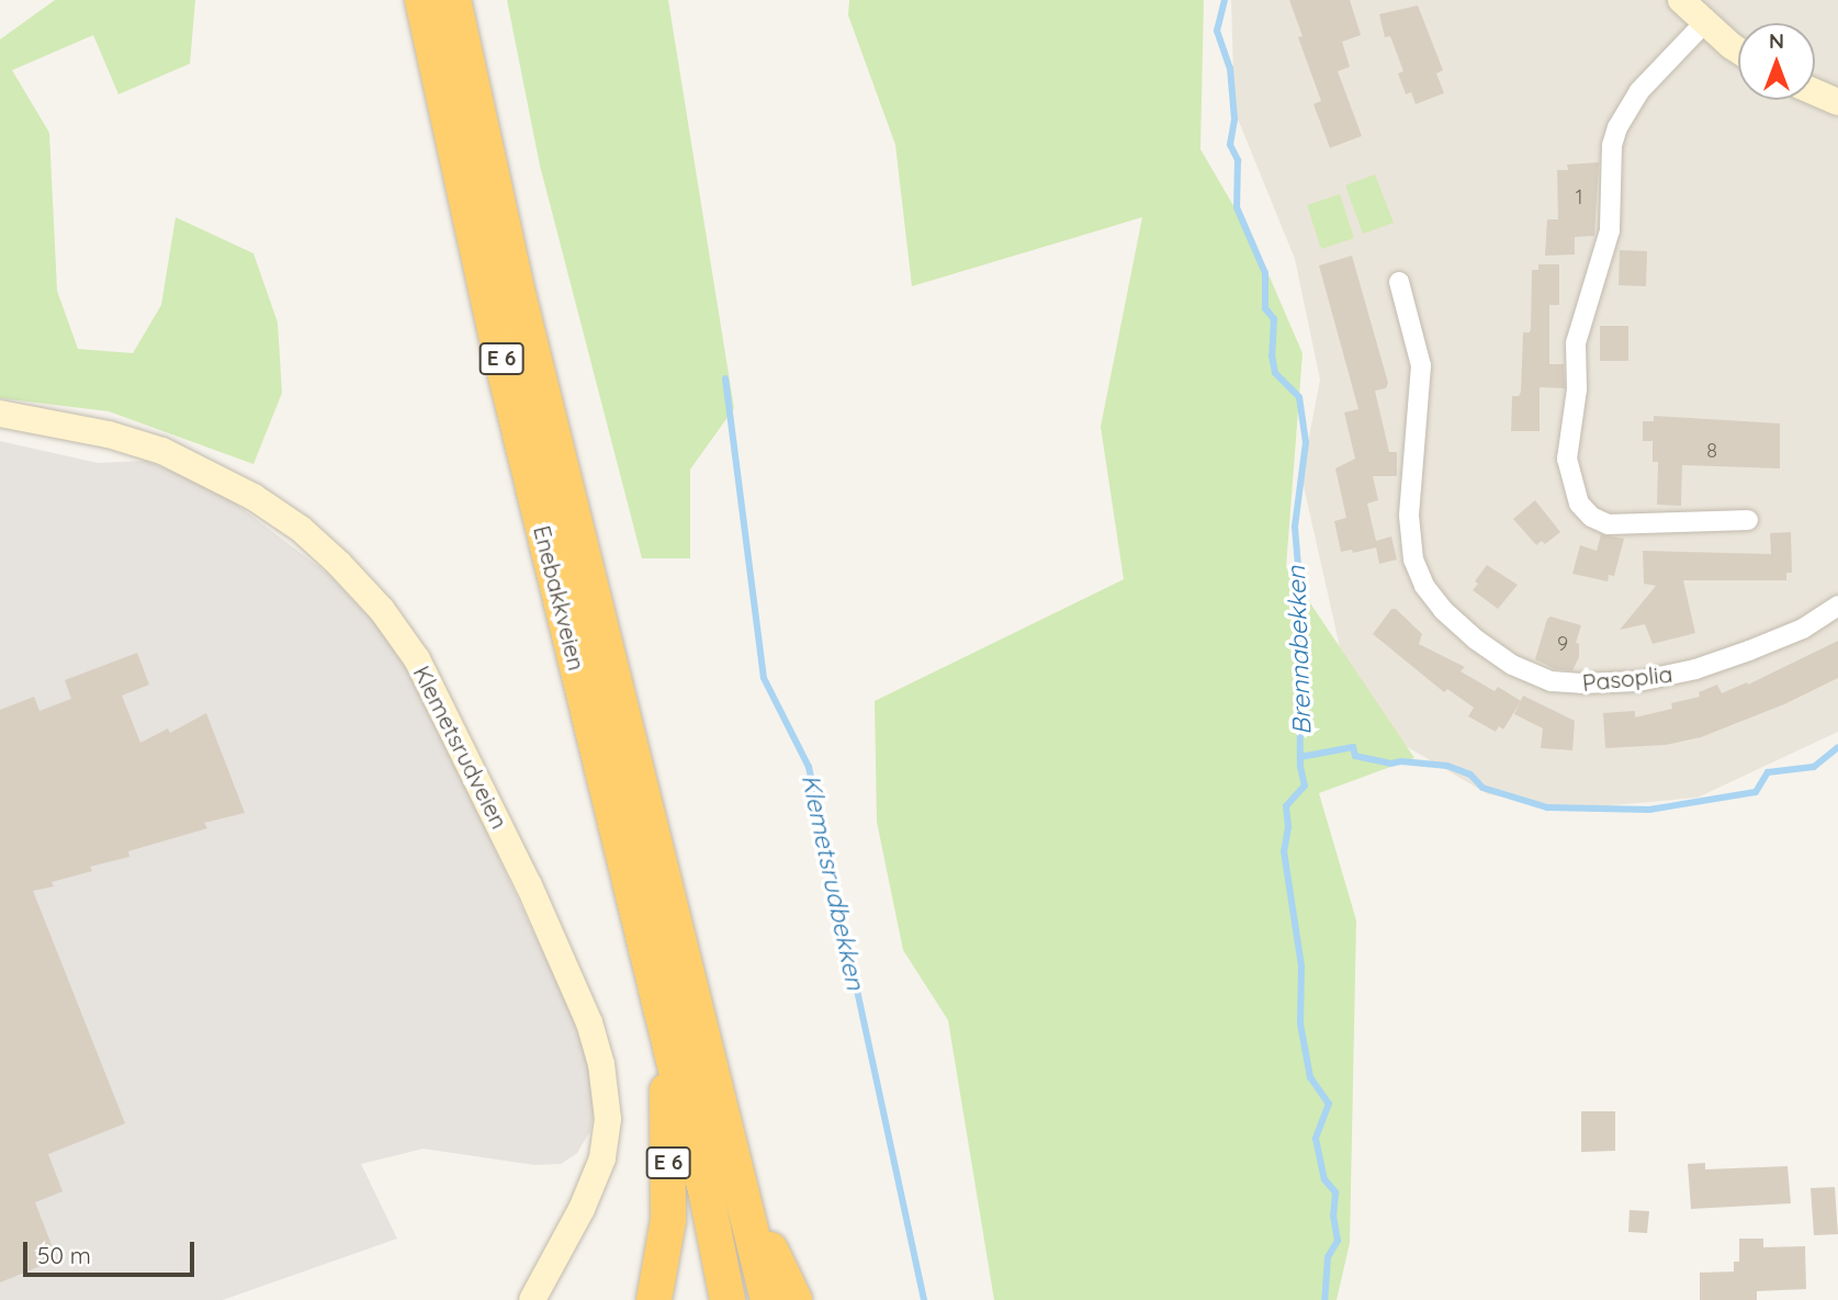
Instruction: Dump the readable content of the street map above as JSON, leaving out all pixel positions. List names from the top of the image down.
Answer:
{
  "streets": {
    "highway": ["E 6", "Enebakkveien"],
    "street": ["Pasoplia", "Klemetsrudveien"]
  },
  "crossings": [
    ["E 6", "Enebakkveien"]
  ],
  "water": ["Brennabekken", "Klemetsrudbekken"],
  "house_numbers": ["1", "8", "9"],
  "scale_bar": "50 m",
  "north": "top"
}
